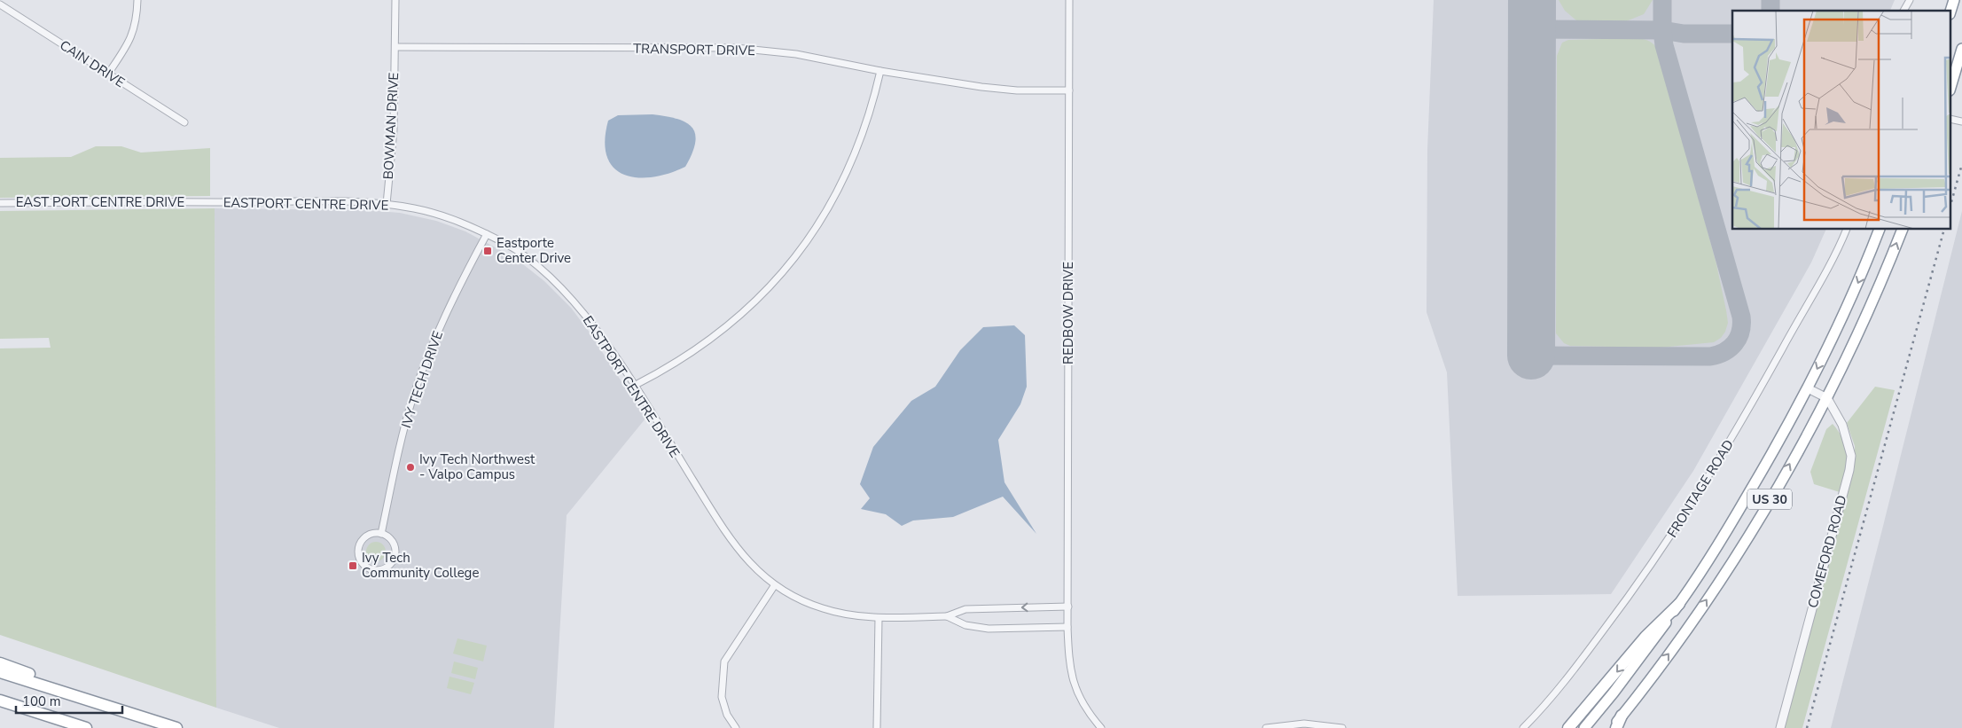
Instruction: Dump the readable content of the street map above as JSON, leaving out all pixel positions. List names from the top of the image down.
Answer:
{
  "streets": {
    "highway": ["US 30"],
    "street": [
      "TRANSPORT DRIVE",
      "CAIN DRIVE",
      "BOWMAN DRIVE",
      "EAST PORT CENTRE DRIVE",
      "EASTPORT CENTRE DRIVE",
      "REDBOW DRIVE",
      "IVY TECH DRIVE",
      "FRONTAGE ROAD",
      "COMEFORD ROAD"
    ]
  },
  "crossings": [
    ["TRANSPORT DRIVE", "BOWMAN DRIVE"],
    ["TRANSPORT DRIVE", "REDBOW DRIVE"],
    ["BOWMAN DRIVE", "EASTPORT CENTRE DRIVE"],
    ["EAST PORT CENTRE DRIVE", "EASTPORT CENTRE DRIVE"],
    ["EASTPORT CENTRE DRIVE", "REDBOW DRIVE"],
    ["EASTPORT CENTRE DRIVE", "IVY TECH DRIVE"],
    ["US 30", "COMEFORD ROAD"]
  ],
  "places": {
    "transit": ["Eastporte Center Drive", "Ivy Tech Community College"],
    "other": ["Ivy Tech Northwest - Valpo Campus"]
  },
  "scale_bar": "100 m"
}
